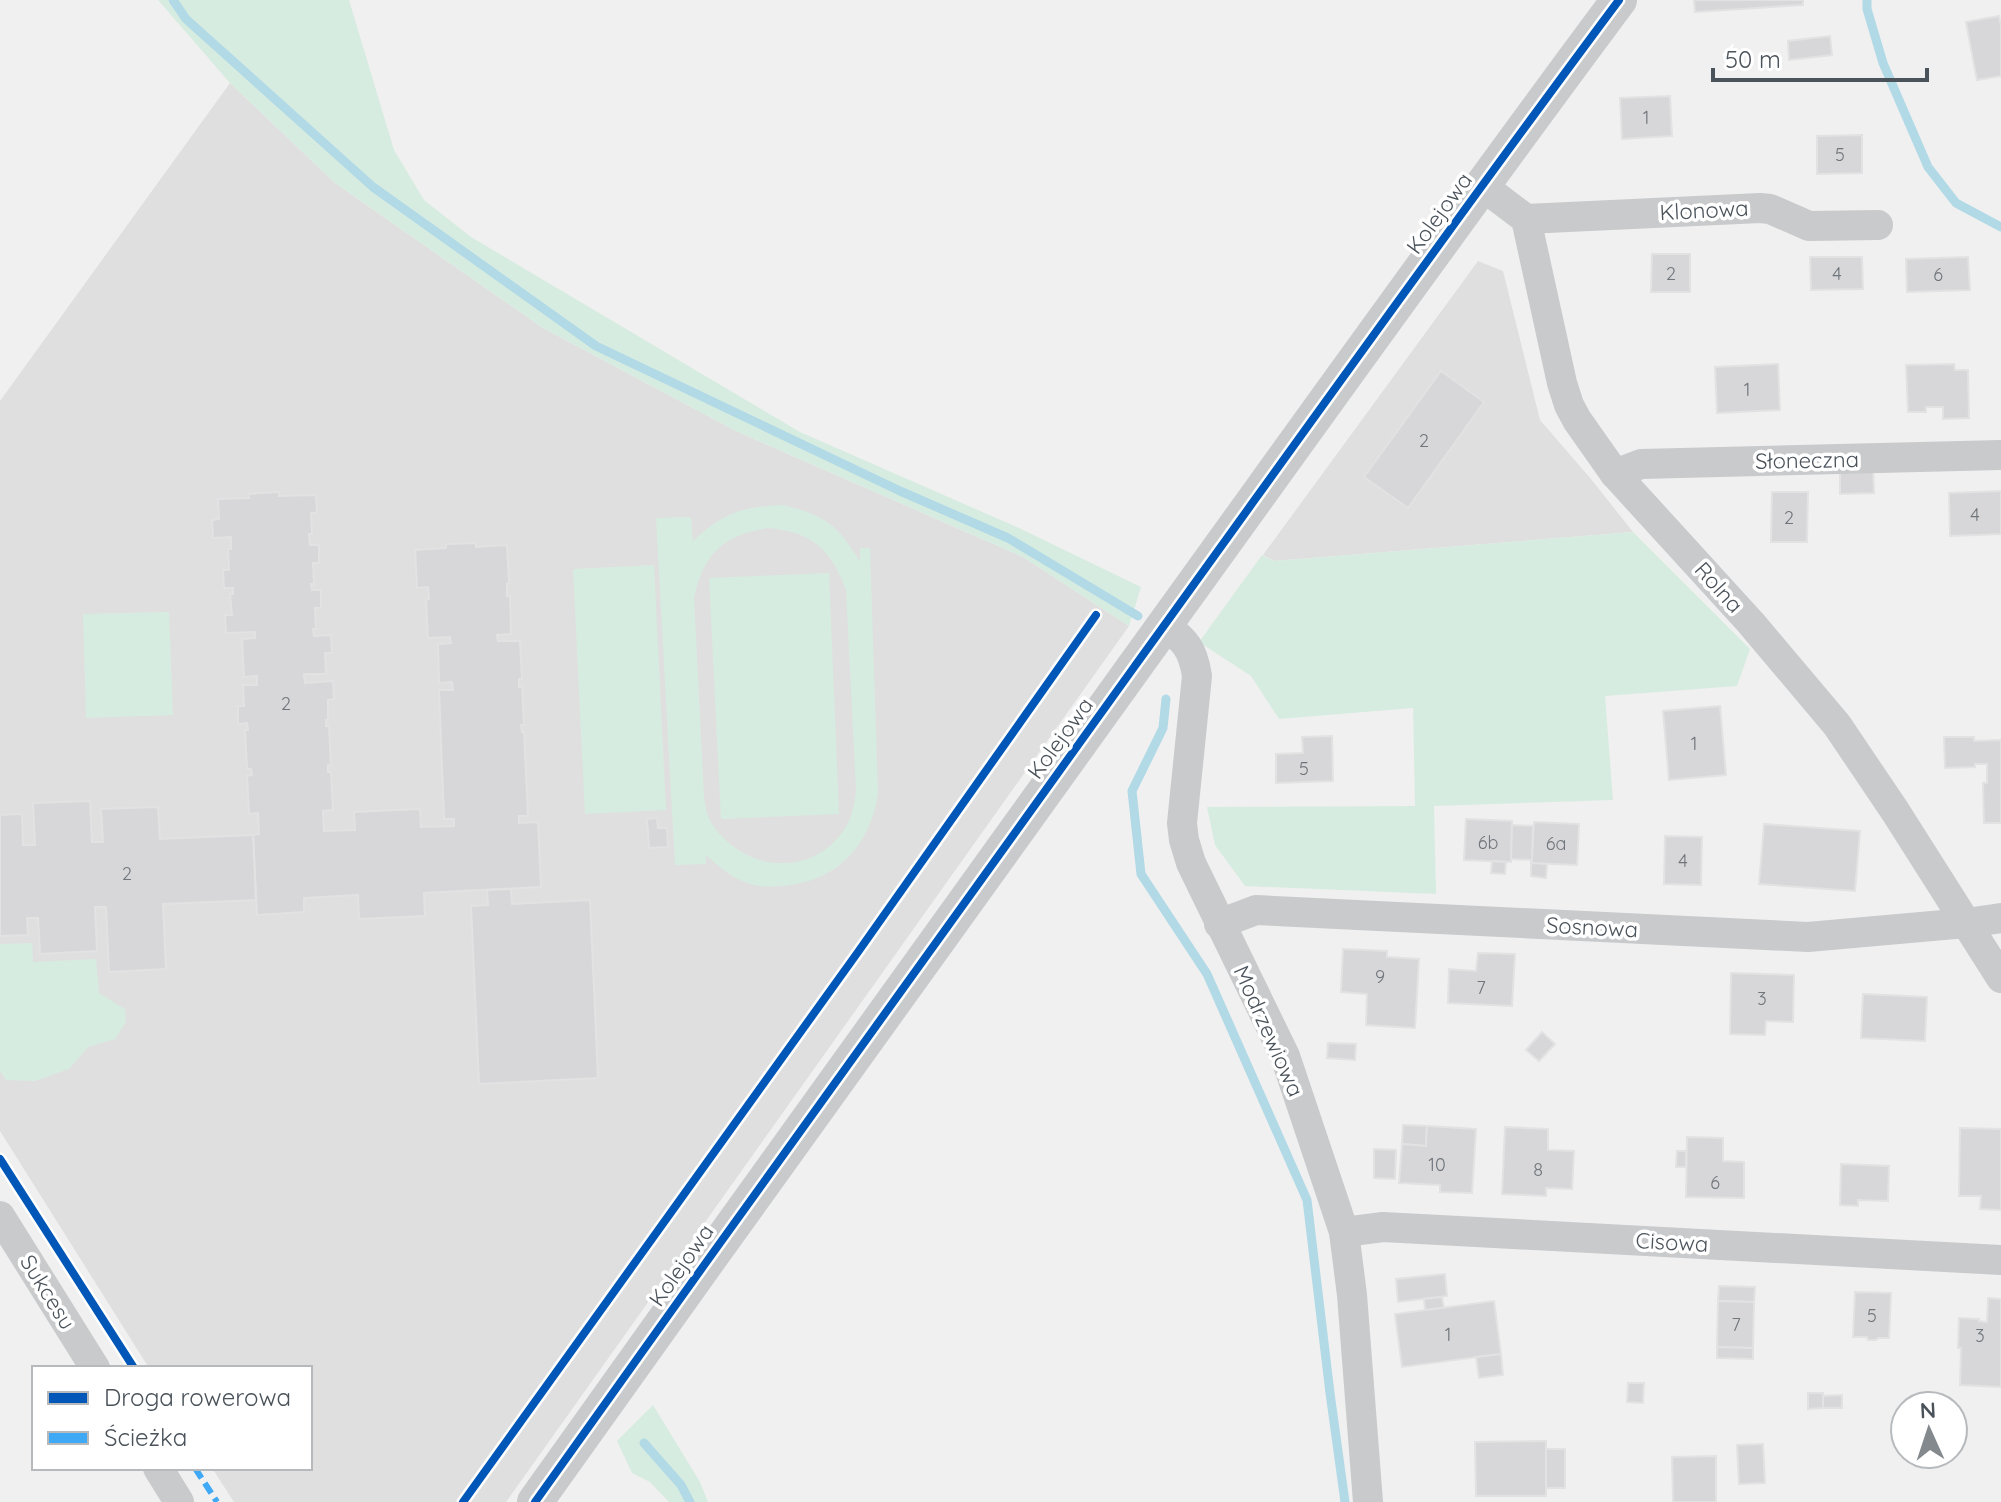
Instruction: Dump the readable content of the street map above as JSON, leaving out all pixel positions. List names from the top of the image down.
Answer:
{
  "streets": {
    "street": [
      "Klonowa",
      "Kolejowa",
      "Słoneczna",
      "Rolna",
      "Sosnowa",
      "Modrzewiowa",
      "Cisowa",
      "Sukcesu"
    ]
  },
  "crossings": [
    ["Klonowa", "Rolna"],
    ["Kolejowa", "Modrzewiowa"],
    ["Słoneczna", "Rolna"],
    ["Rolna", "Sosnowa"],
    ["Sosnowa", "Modrzewiowa"],
    ["Modrzewiowa", "Cisowa"]
  ],
  "house_numbers": [
    "1",
    "5",
    "2",
    "4",
    "6",
    "1",
    "2",
    "4",
    "2",
    "2",
    "1",
    "5",
    "6b",
    "6a",
    "4",
    "2",
    "9",
    "7",
    "3",
    "10",
    "8",
    "6",
    "5",
    "7",
    "1",
    "3"
  ],
  "legend": ["Droga rowerowa", "Ścieżka"],
  "scale_bar": "50 m",
  "north": "top"
}
